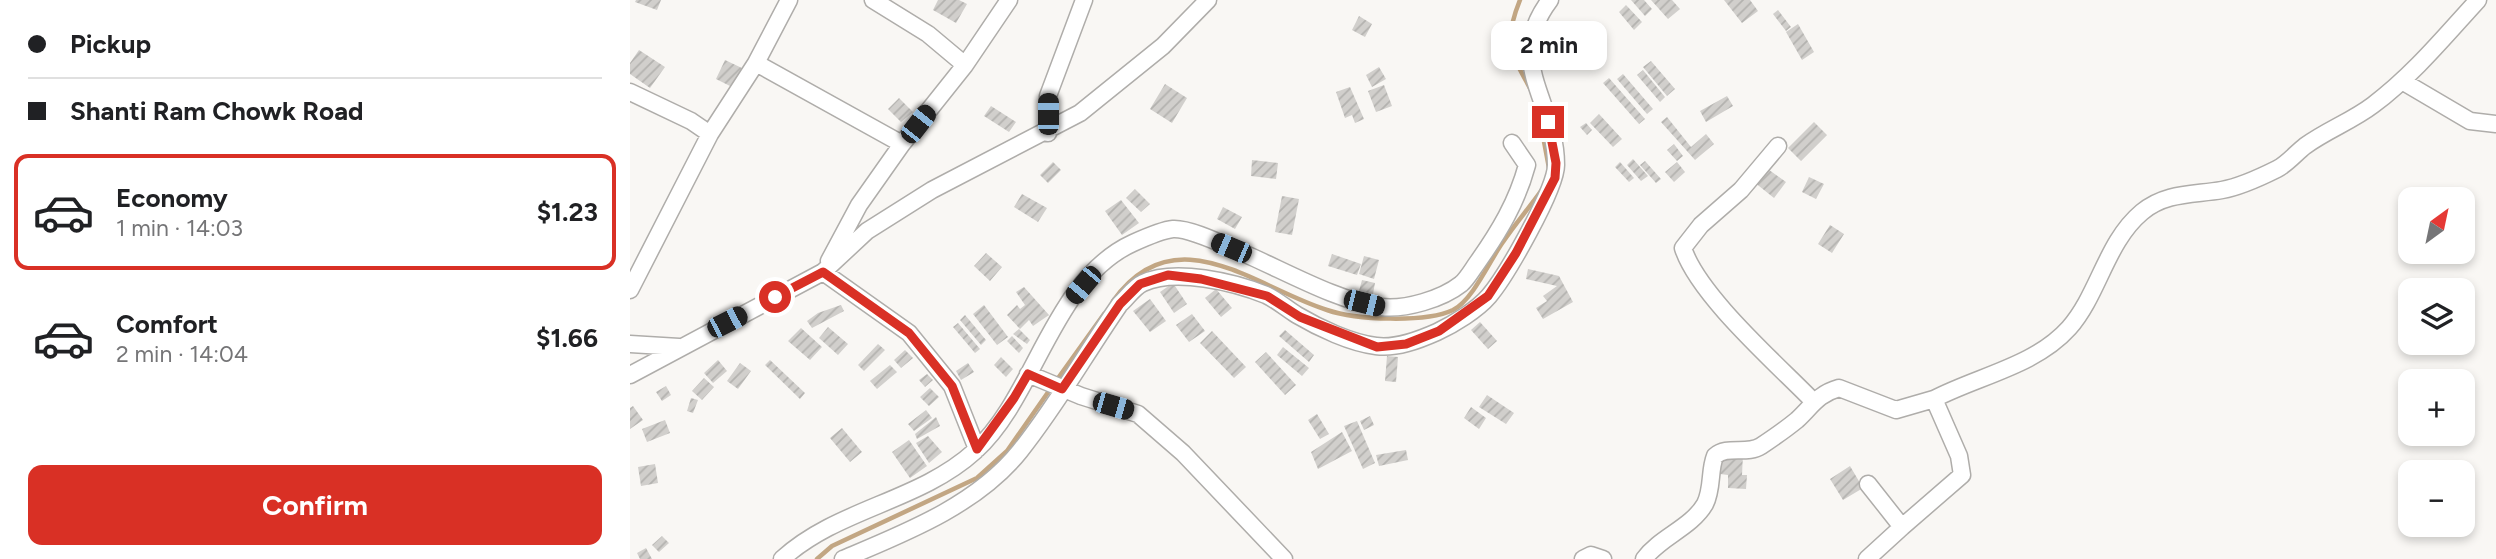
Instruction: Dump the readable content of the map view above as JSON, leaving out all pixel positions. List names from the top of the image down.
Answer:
{
  "north": "top right",
  "page": {
    "banner": ["Pickup", "Shanti Ram Chowk Road"],
    "bubble": "2 min",
    "list": [
      {
        "name": "Economy",
        "note": "1 min · 14:03",
        "value": "$1.23"
      },
      {
        "name": "Comfort",
        "note": "2 min · 14:04",
        "value": "$1.66"
      }
    ],
    "map_buttons": ["+", "−"],
    "buttons": "Confirm"
  }
}
